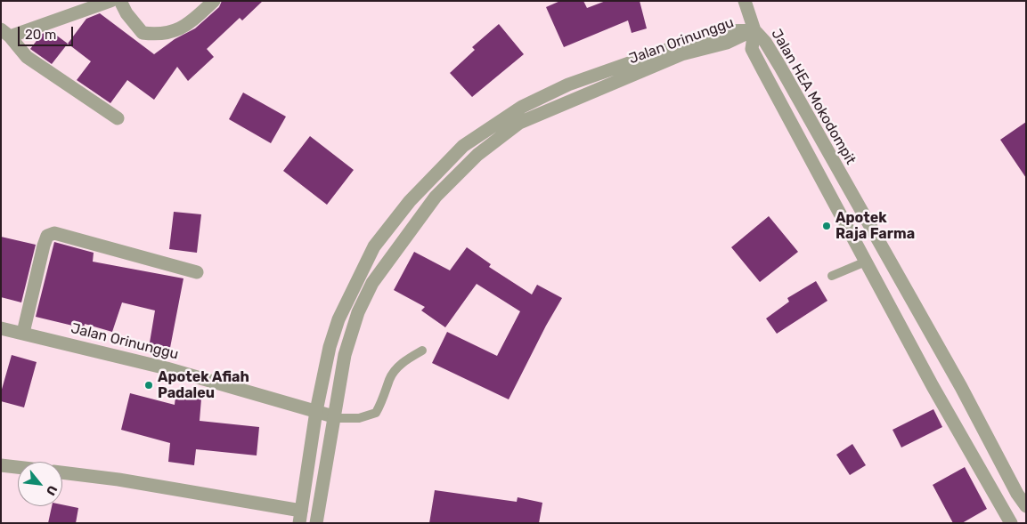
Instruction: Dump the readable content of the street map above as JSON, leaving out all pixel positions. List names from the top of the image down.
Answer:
{
  "streets": {
    "street": ["Jalan Orinunggu", "Jalan HEA Mokodompit"]
  },
  "crossings": [
    ["Jalan Orinunggu", "Jalan HEA Mokodompit"]
  ],
  "places": ["Apotek Raja Farma", "Apotek Afiah Padaleu"],
  "scale_bar": "20 m",
  "north": "bottom right"
}
